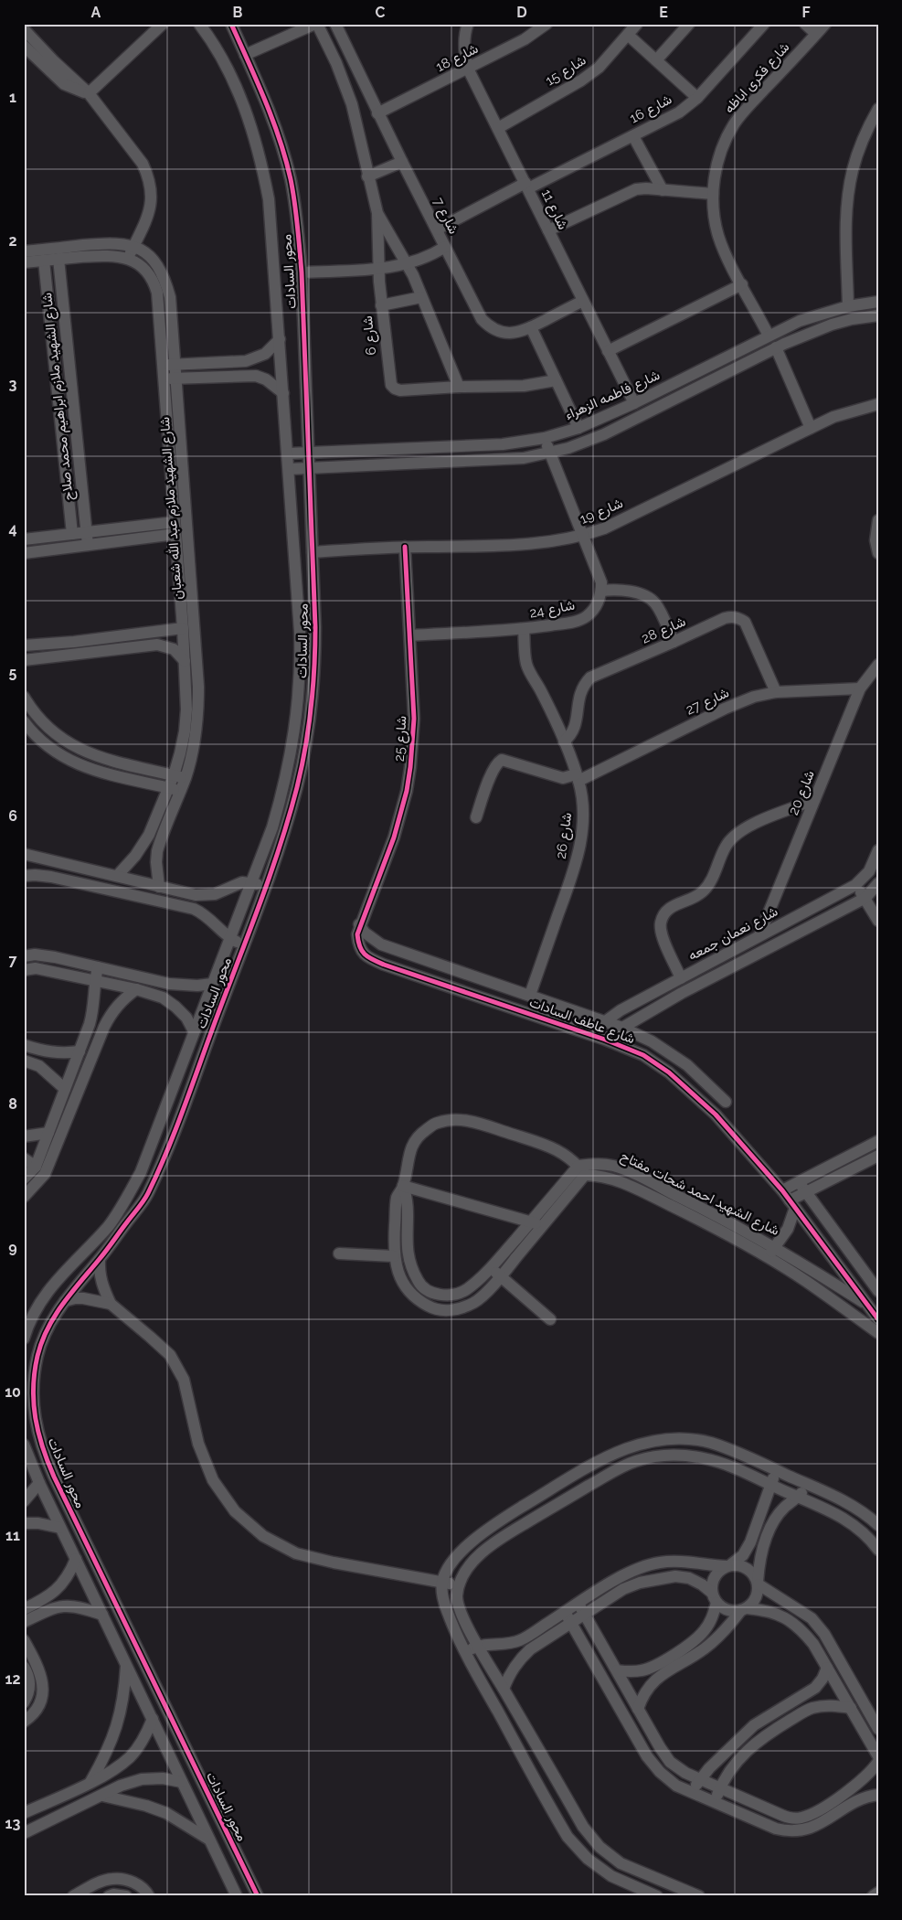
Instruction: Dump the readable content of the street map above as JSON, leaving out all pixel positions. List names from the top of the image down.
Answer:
{
  "streets": {
    "street": [
      "شارع 18",
      "شارع 15",
      "شارع فكرى اباظه",
      "شارع 16",
      "شارع 11",
      "شارع 7",
      "محور السادات",
      "شارع 6",
      "شارع فاطمه الزهراء",
      "شارع الشهيد ملازم ابراهيم محمد صلاح",
      "شارع الشهيد ملازم عبد الله شعبان",
      "شارع 19",
      "شارع 24",
      "شارع 28",
      "شارع 27",
      "شارع 25",
      "شارع 20",
      "شارع 26",
      "شارع نعمان جمعه",
      "شارع عاطف السادات",
      "شارع الشهيد احمد شحات مفتاح"
    ]
  },
  "crossings": [
    ["شارع 18", "شارع 11"],
    ["شارع 18", "شارع 7"],
    ["شارع 15", "شارع 11"],
    ["شارع فكرى اباظه", "شارع فاطمه الزهراء"],
    ["شارع 16", "شارع 11"],
    ["شارع 16", "شارع 7"],
    ["شارع 11", "شارع 7"],
    ["شارع 11", "شارع فاطمه الزهراء"],
    ["محور السادات", "شارع فاطمه الزهراء"],
    ["محور السادات", "شارع 19"],
    ["شارع الشهيد ملازم ابراهيم محمد صلاح", "شارع الشهيد ملازم عبد الله شعبان"],
    ["شارع 19", "شارع 25"],
    ["شارع 24", "شارع 25"],
    ["شارع 24", "شارع 26"],
    ["شارع 28", "شارع 27"],
    ["شارع 28", "شارع 26"],
    ["شارع 27", "شارع 20"],
    ["شارع 27", "شارع 26"],
    ["شارع 25", "شارع عاطف السادات"],
    ["شارع 20", "شارع نعمان جمعه"],
    ["شارع 26", "شارع عاطف السادات"],
    ["شارع نعمان جمعه", "شارع عاطف السادات"],
    ["شارع عاطف السادات", "شارع الشهيد احمد شحات مفتاح"]
  ],
  "grid": {
    "columns": [
      "A",
      "B",
      "C",
      "D",
      "E",
      "F"
    ],
    "rows": [
      "1",
      "2",
      "3",
      "4",
      "5",
      "6",
      "7",
      "8",
      "9",
      "10",
      "11",
      "12",
      "13"
    ]
  }
}
